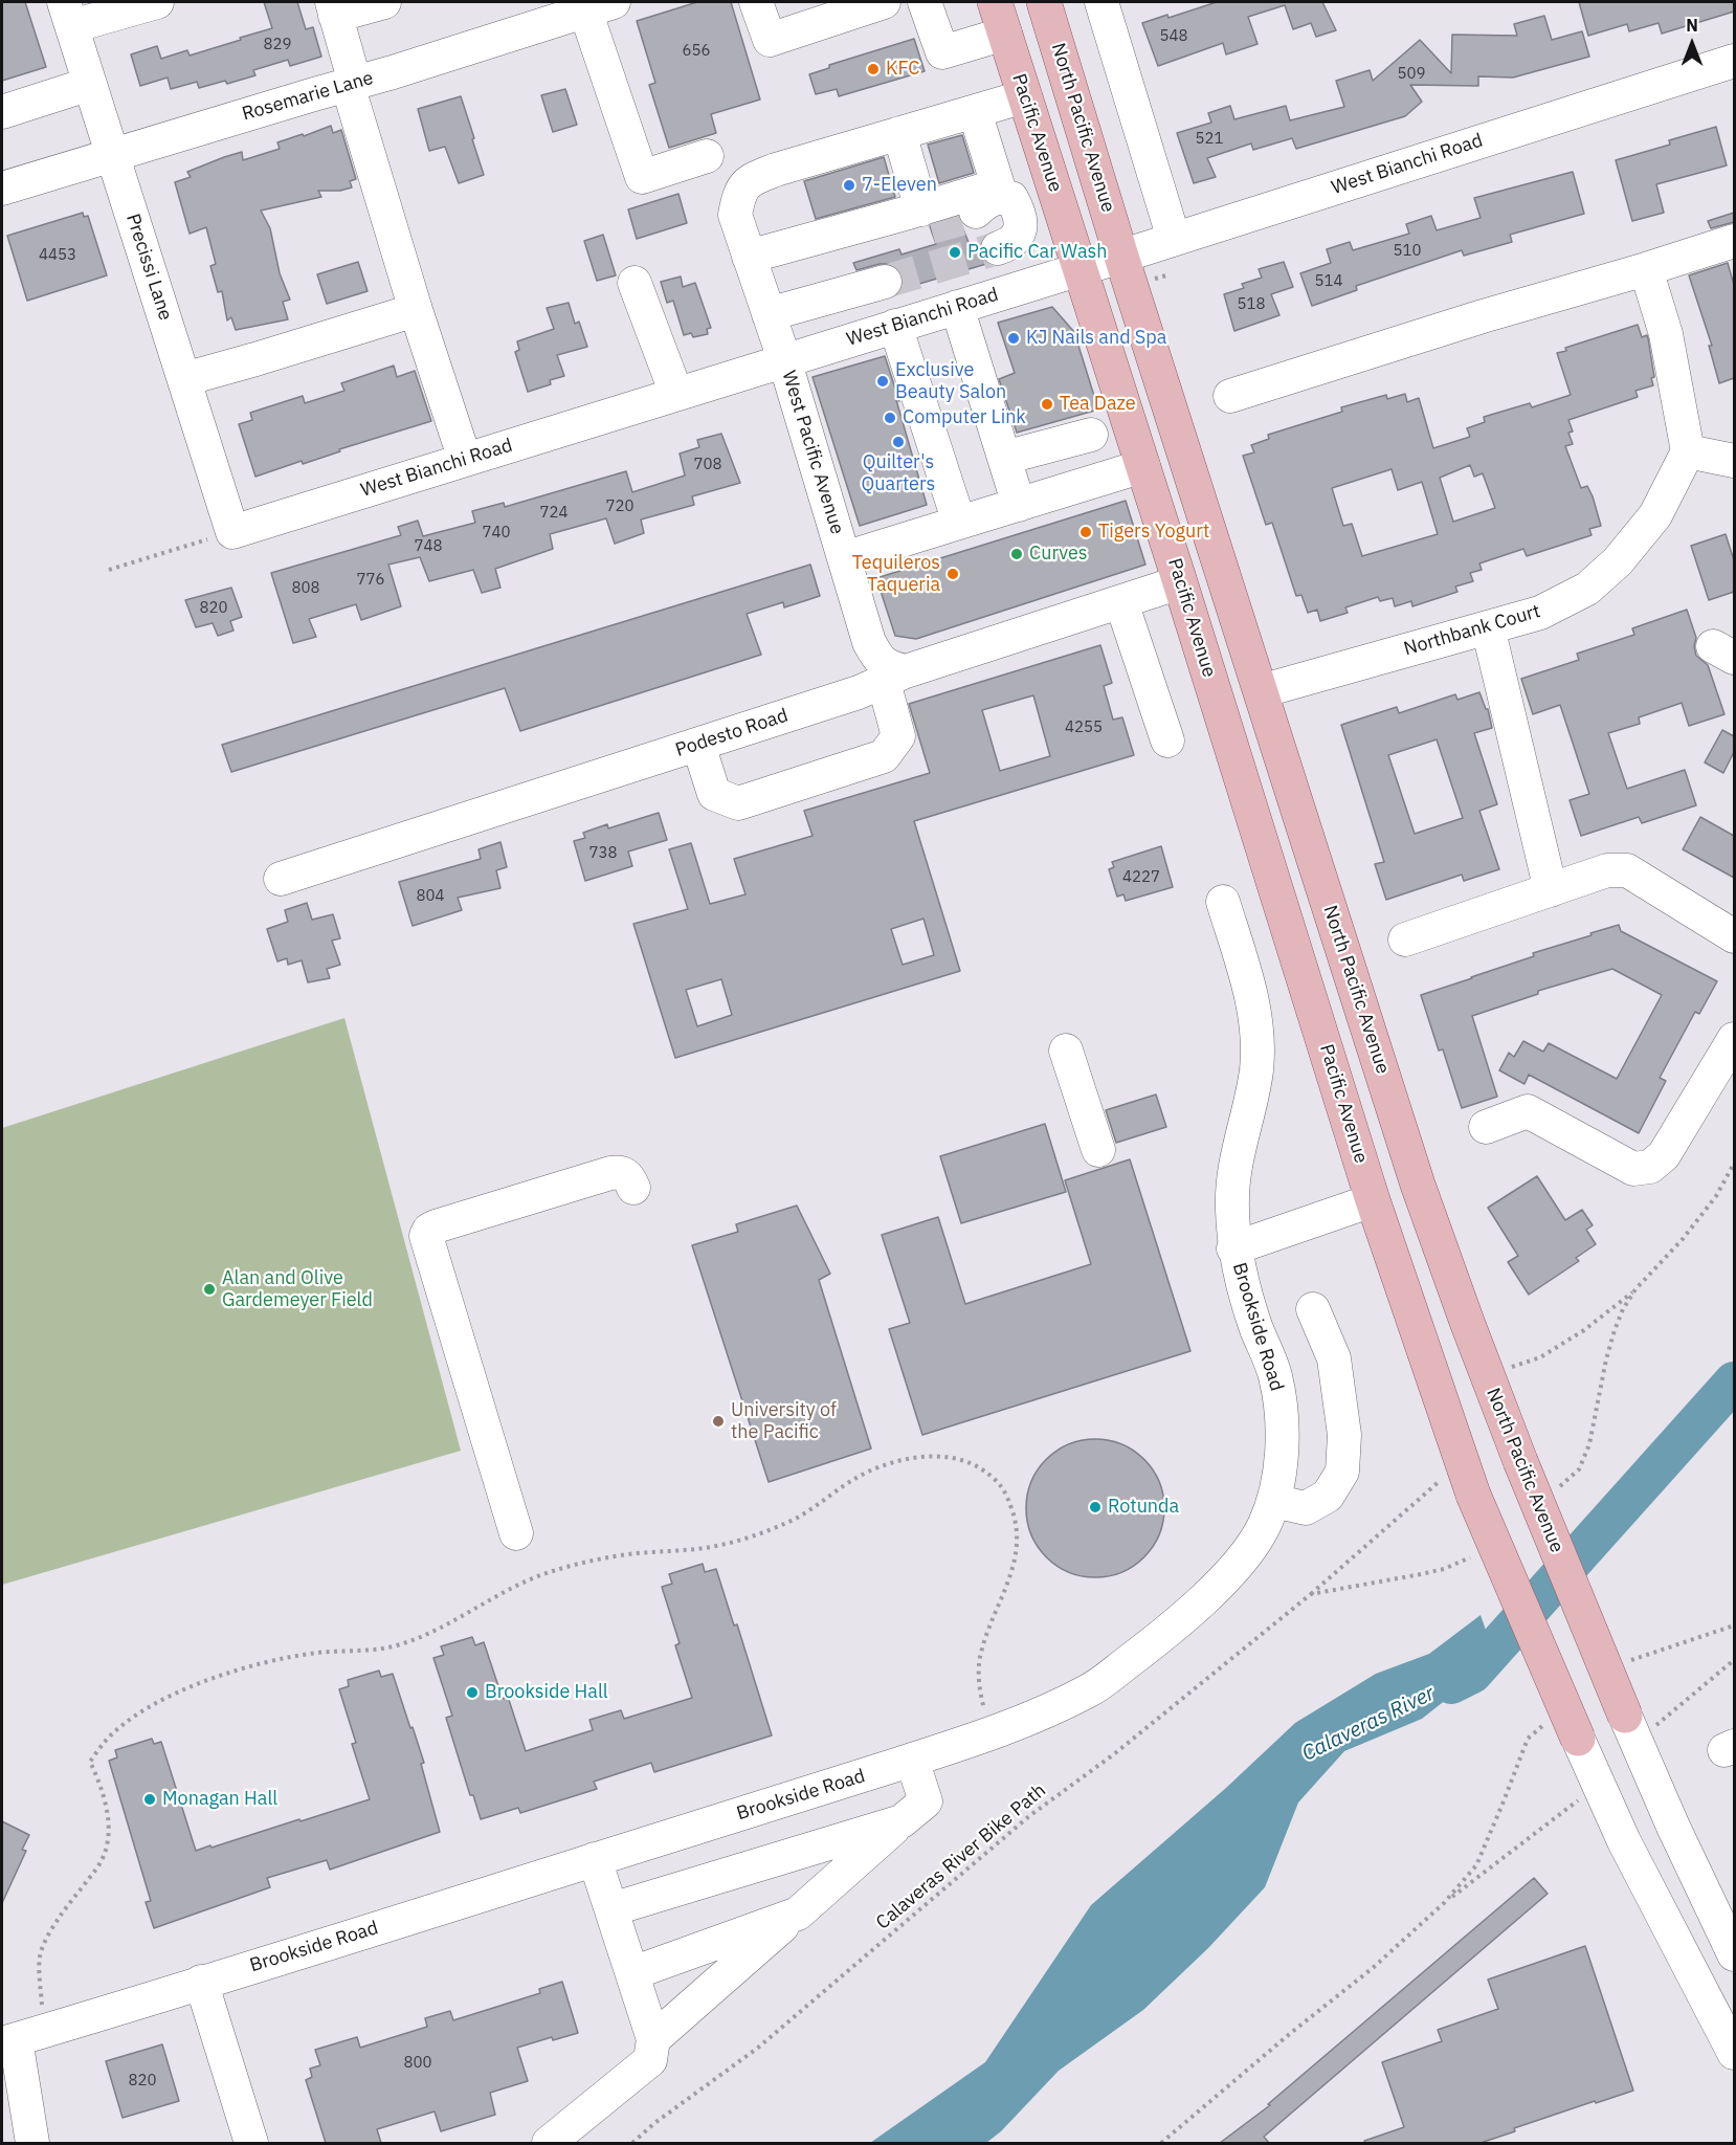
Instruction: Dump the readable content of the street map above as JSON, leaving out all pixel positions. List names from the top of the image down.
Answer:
{
  "streets": {
    "main road": ["North Pacific Avenue", "Pacific Avenue"],
    "street": [
      "Rosemarie Lane",
      "West Bianchi Road",
      "Precissi Lane",
      "West Pacific Avenue",
      "Northbank Court",
      "Podesto Road",
      "Brookside Road"
    ],
    "path": ["Calaveras River Bike Path"]
  },
  "crossings": [
    ["Rosemarie Lane", "Precissi Lane"],
    ["North Pacific Avenue", "West Bianchi Road"],
    ["North Pacific Avenue", "Northbank Court"],
    ["Pacific Avenue", "West Bianchi Road"],
    ["Pacific Avenue", "Podesto Road"],
    ["Pacific Avenue", "Brookside Road"],
    ["West Bianchi Road", "Precissi Lane"],
    ["West Bianchi Road", "West Pacific Avenue"],
    ["West Pacific Avenue", "Podesto Road"]
  ],
  "water": ["Calaveras River"],
  "places": [
    "KFC",
    "7-Eleven",
    "Pacific Car Wash",
    "KJ Nails and Spa",
    "Exclusive Beauty Salon",
    "Tea Daze",
    "Computer Link",
    "Quilter's Quarters",
    "Tigers Yogurt",
    "Curves",
    "Tequileros Taqueria",
    "Alan and Olive Gardemeyer Field",
    "University of the Pacific",
    "Rotunda",
    "Brookside Hall",
    "Monagan Hall"
  ],
  "house_numbers": [
    "548",
    "829",
    "656",
    "509",
    "521",
    "510",
    "4453",
    "514",
    "518",
    "708",
    "720",
    "724",
    "740",
    "748",
    "776",
    "808",
    "820",
    "4255",
    "738",
    "4227",
    "804",
    "800",
    "820"
  ],
  "north": "top"
}
